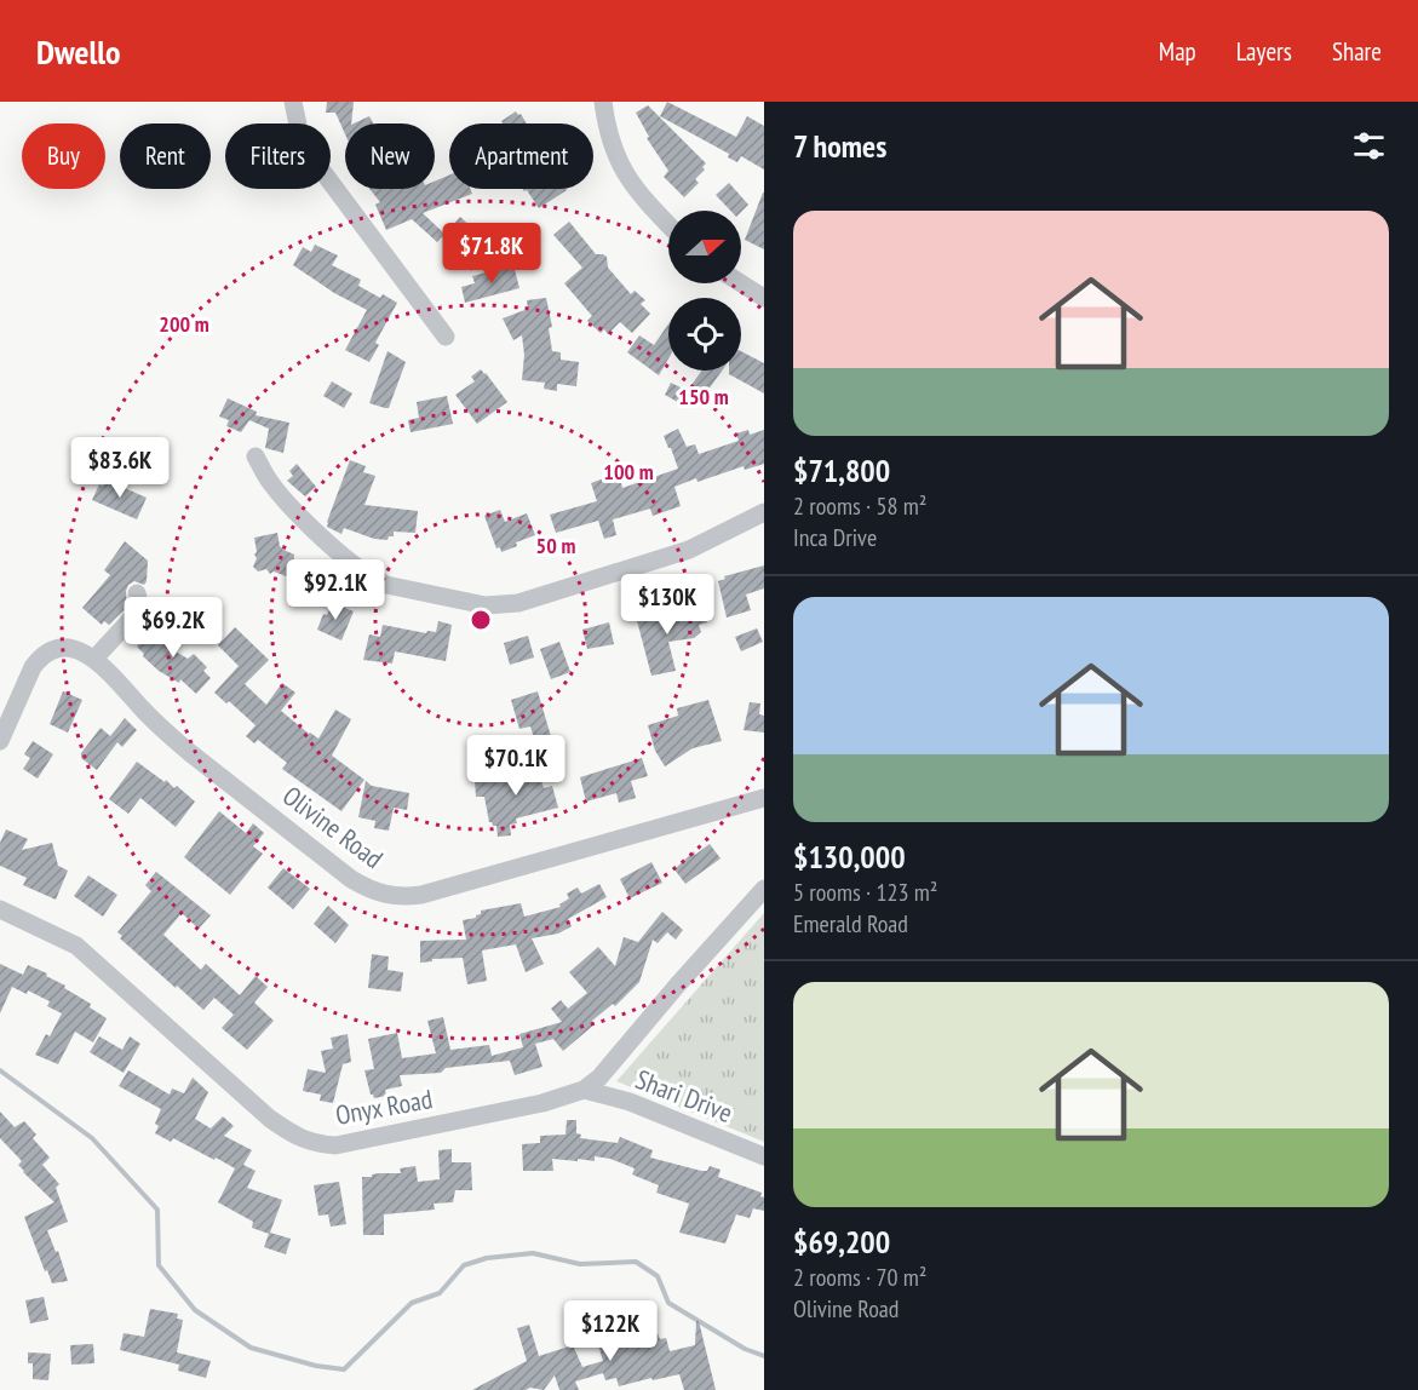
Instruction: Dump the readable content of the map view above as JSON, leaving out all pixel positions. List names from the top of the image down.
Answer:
{
  "streets": {
    "street": ["Olivine Road", "Shari Drive", "Onyx Road"]
  },
  "crossings": [
    ["Shari Drive", "Onyx Road"]
  ],
  "north": "right",
  "page": {
    "header": "Dwello",
    "nav": ["Map", "Layers", "Share"],
    "heading": "7 homes",
    "chip": [
      "Buy",
      "Rent",
      "Filters",
      "New",
      "Apartment"
    ],
    "list": [
      {
        "name": "$71,800",
        "note": "2 rooms · 58 m² · Inca Drive"
      },
      {
        "name": "$130,000",
        "note": "5 rooms · 123 m² · Emerald Road"
      },
      {
        "name": "$69,200",
        "note": "2 rooms · 70 m² · Olivine Road"
      }
    ],
    "price": [
      "$71.8K",
      "$83.6K",
      "$92.1K",
      "$130K",
      "$69.2K",
      "$70.1K",
      "$122K"
    ]
  },
  "rings": [
    "200 m",
    "150 m",
    "100 m",
    "50 m"
  ]
}
